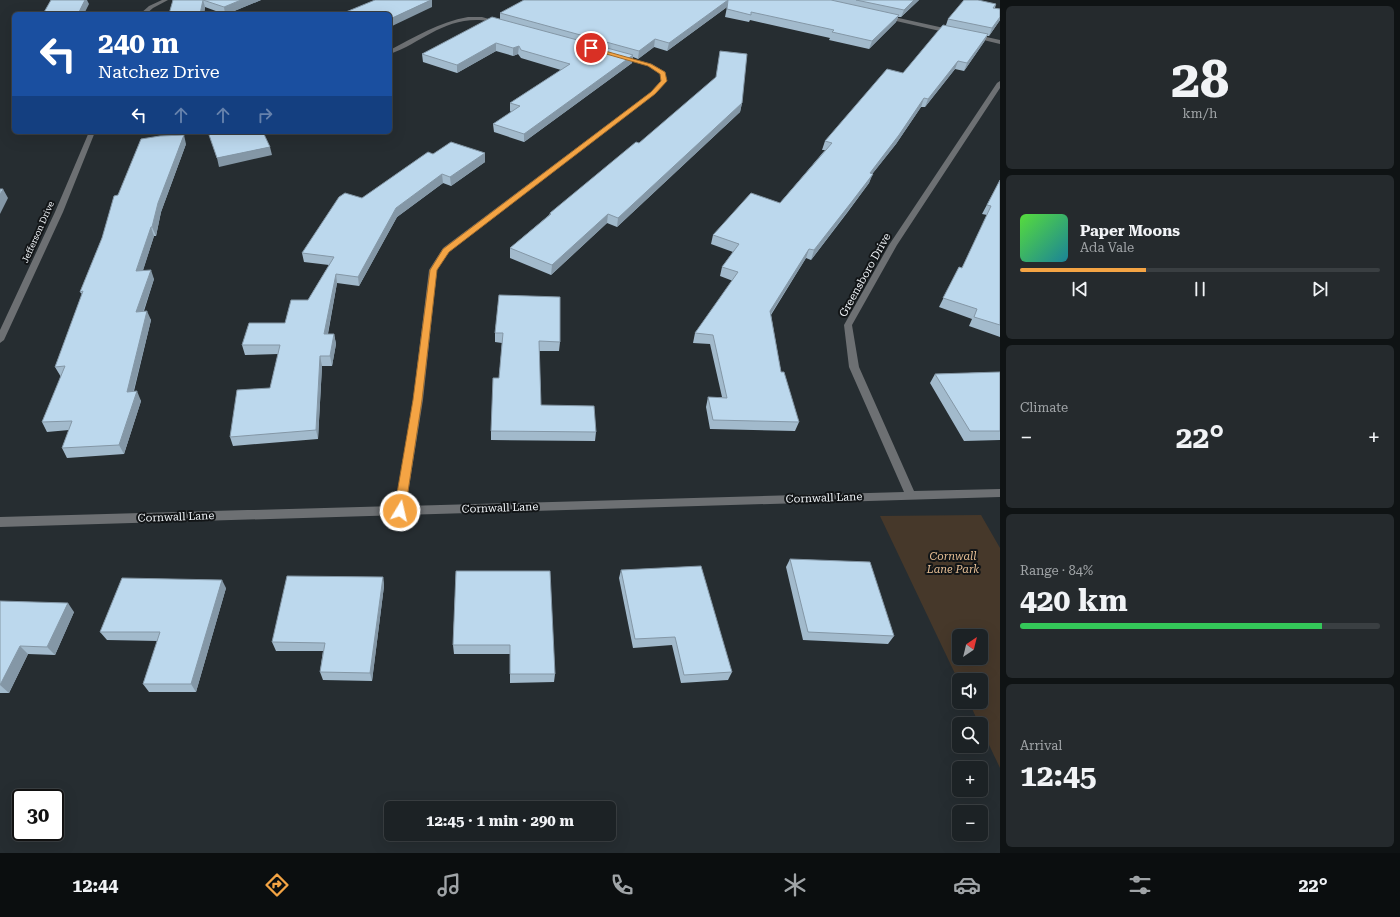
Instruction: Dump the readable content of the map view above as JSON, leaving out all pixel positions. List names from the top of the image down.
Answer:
{
  "streets": {
    "street": ["Jefferson Drive", "Greensboro Drive", "Cornwall Lane"]
  },
  "crossings": [
    ["Greensboro Drive", "Cornwall Lane"]
  ],
  "parks": ["Cornwall Lane Park"],
  "north": "top right",
  "page": {
    "tile": [
      ["28", "km/h"],
      "Climate",
      ["Range · 84%", "420 km"],
      ["Arrival", "12:45"]
    ],
    "turn": ["240 m", "Natchez Drive"],
    "song": ["Paper Moons", "Ada Vale"],
    "heat": ["−", "22°", "+"],
    "map_buttons": ["+", "−"],
    "limit": "30",
    "trip": "12:45 · 1 min · 290 m",
    "tabs": ["12:44", "22°"]
  }
}
